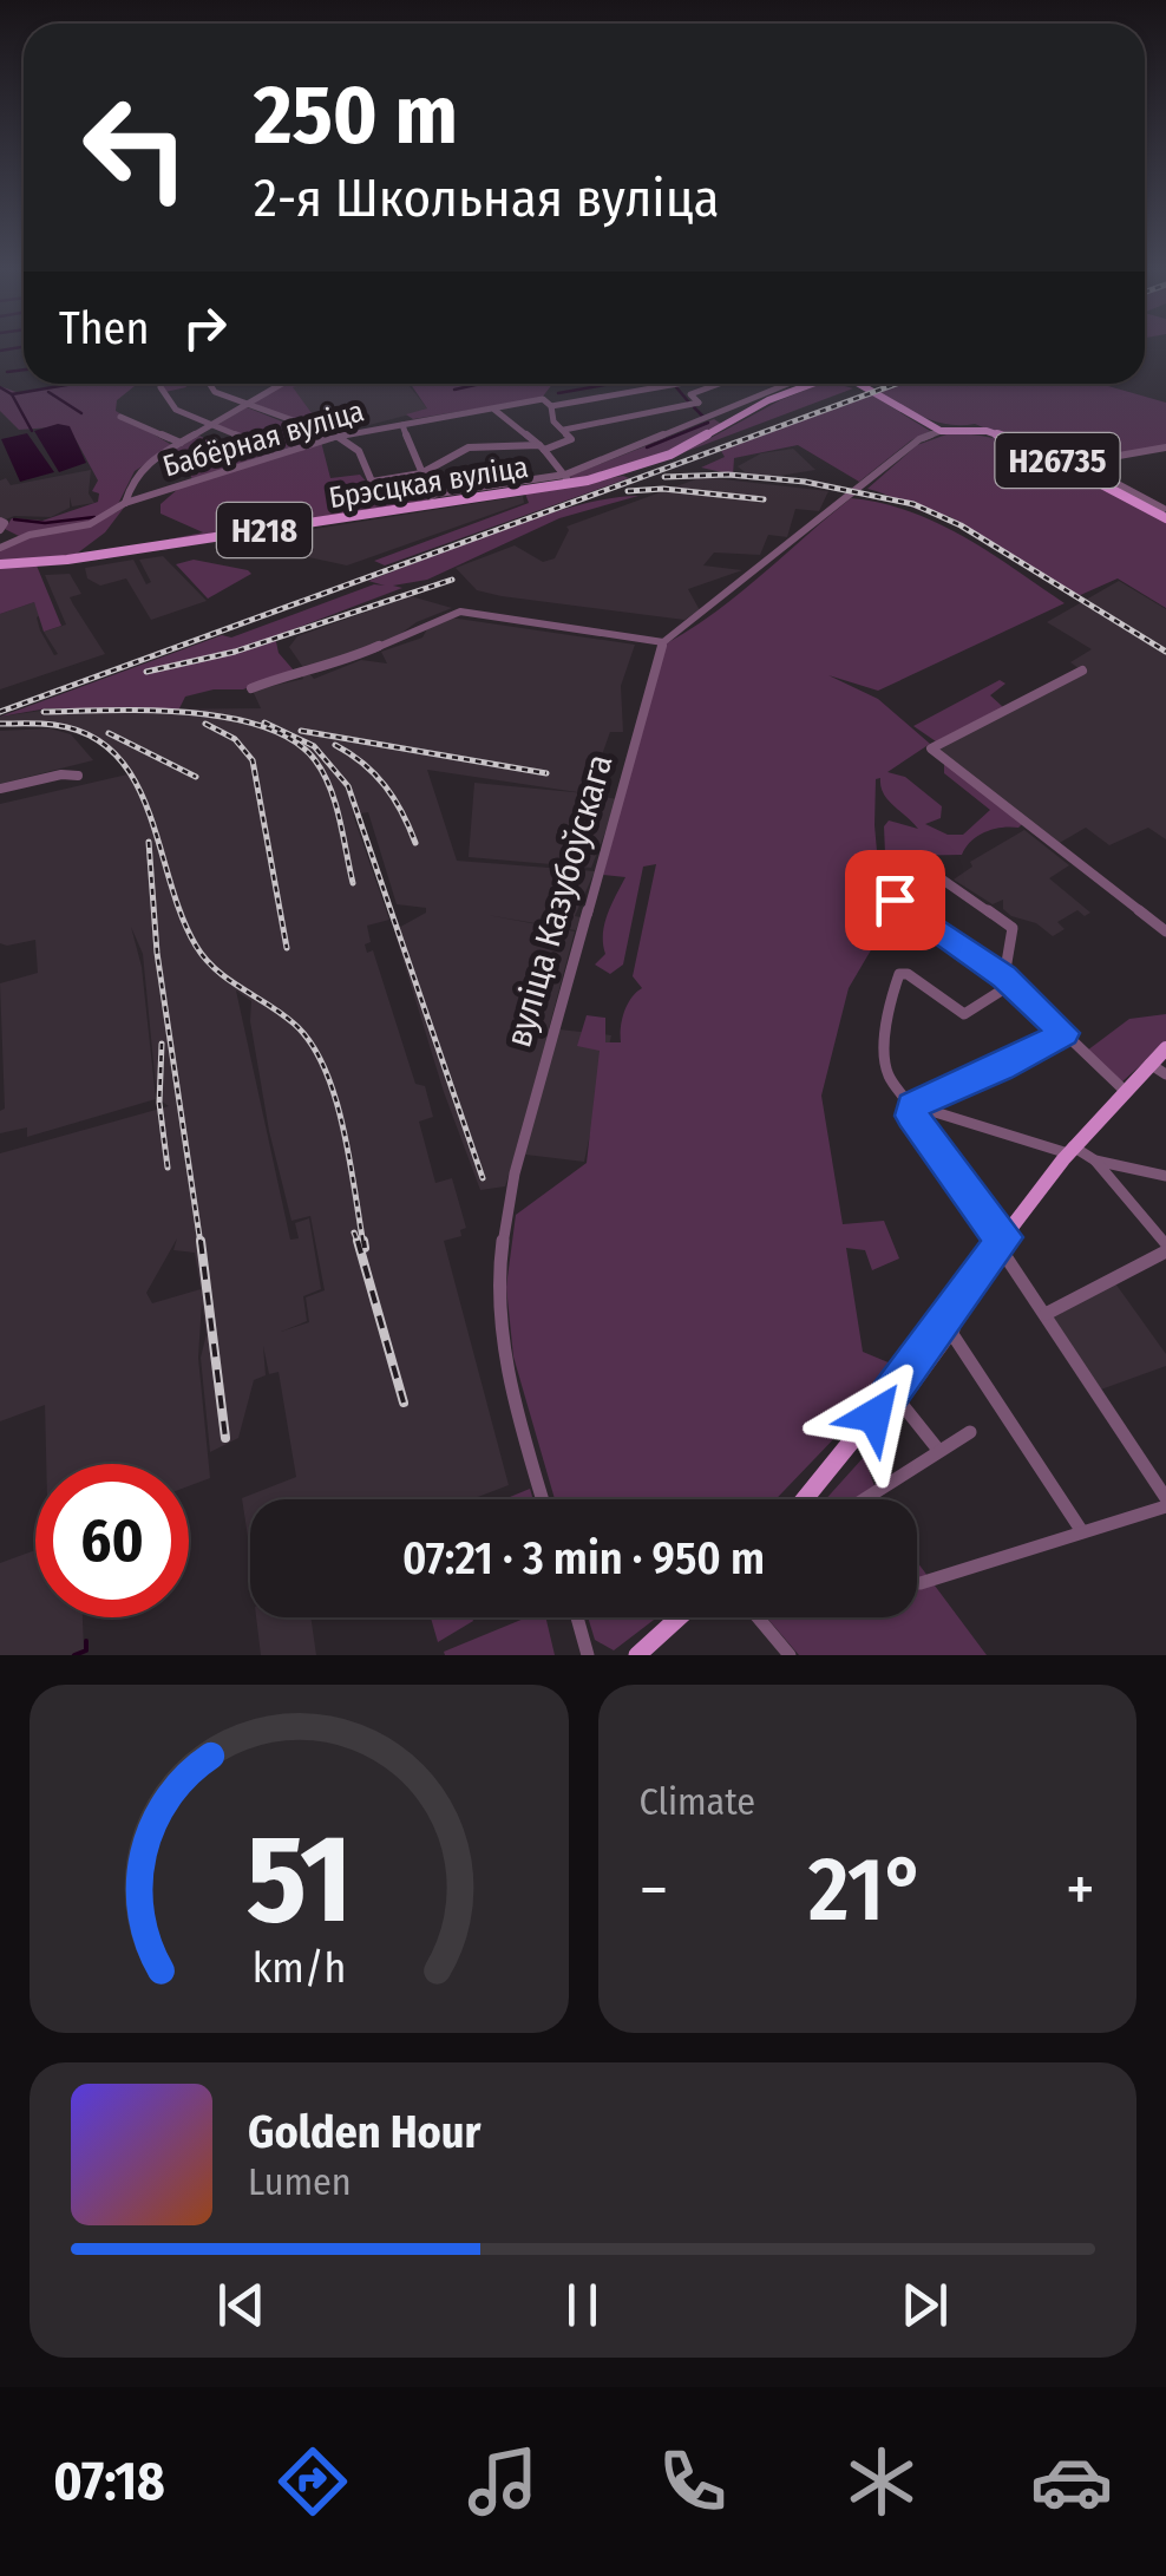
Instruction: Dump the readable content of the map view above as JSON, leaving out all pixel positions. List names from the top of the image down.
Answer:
{
  "streets": {
    "main road": ["Н26735", "Брэсцкая вуліца", "Н218"],
    "street": ["Бабёрная вуліца", "вуліца Казубоўскага"]
  },
  "crossings": [
    ["Бабёрная вуліца", "Брэсцкая вуліца"]
  ],
  "page": {
    "turn": ["250 m", "2-я Школьная вуліца"],
    "then": "Then",
    "limit": "60",
    "trip": "07:21 · 3 min · 950 m",
    "tile": "Climate",
    "heat": ["−", "21°", "+"],
    "song": ["Golden Hour", "Lumen"],
    "tabs": "07:18",
    "gauge": ["51", "km/h"]
  }
}
